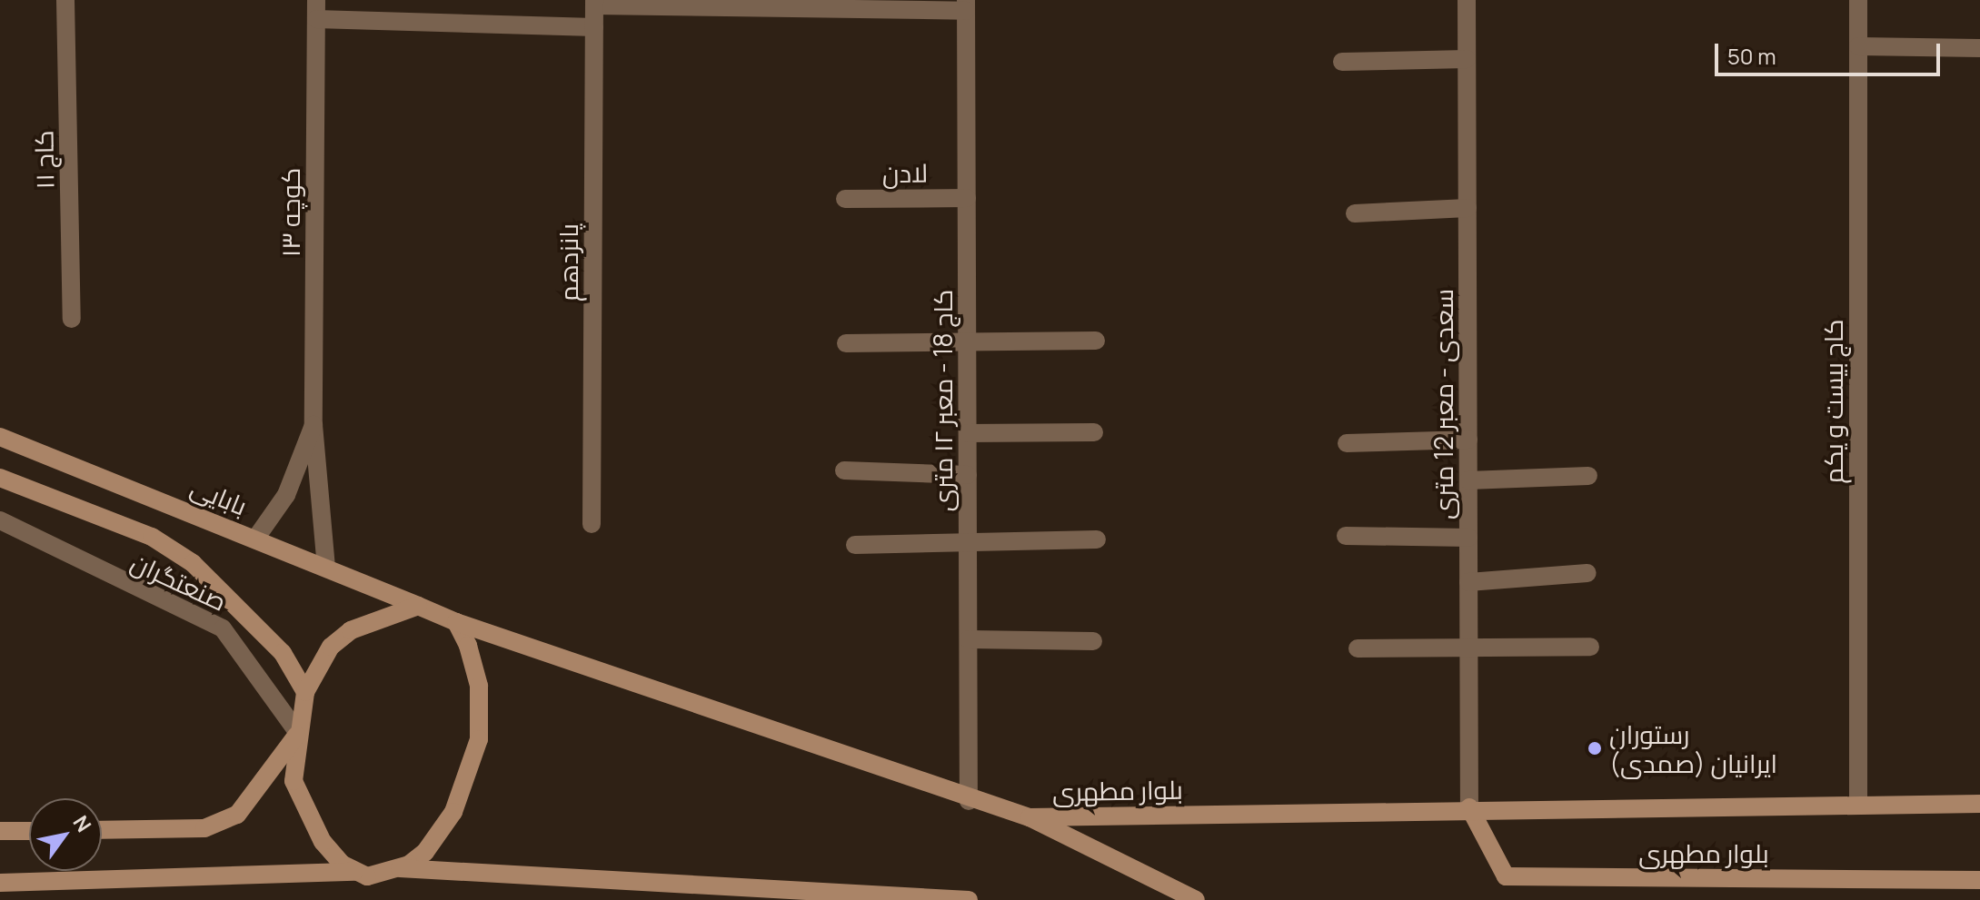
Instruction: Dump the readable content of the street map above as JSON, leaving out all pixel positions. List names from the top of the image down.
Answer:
{
  "streets": {
    "main road": ["بابایی", "بلوار مطهری"],
    "street": [
      "کاج ۱۱",
      "لادن",
      "کوچه ۱۳",
      "پانزدهم",
      "کاج 18 - معبر ۱۲ متری",
      "کاج بیست و یکم",
      "سعدی - معبر 12 متری",
      "صنعتگران"
    ]
  },
  "crossings": [
    ["لادن", "کاج 18 - معبر ۱۲ متری"],
    ["کوچه ۱۳", "بابایی"],
    ["کاج بیست و یکم", "بلوار مطهری"],
    ["سعدی - معبر 12 متری", "بلوار مطهری"],
    ["بابایی", "صنعتگران"]
  ],
  "places": ["رستوران ایرانیان (صمدی)"],
  "scale_bar": "50 m",
  "north": "top right"
}
